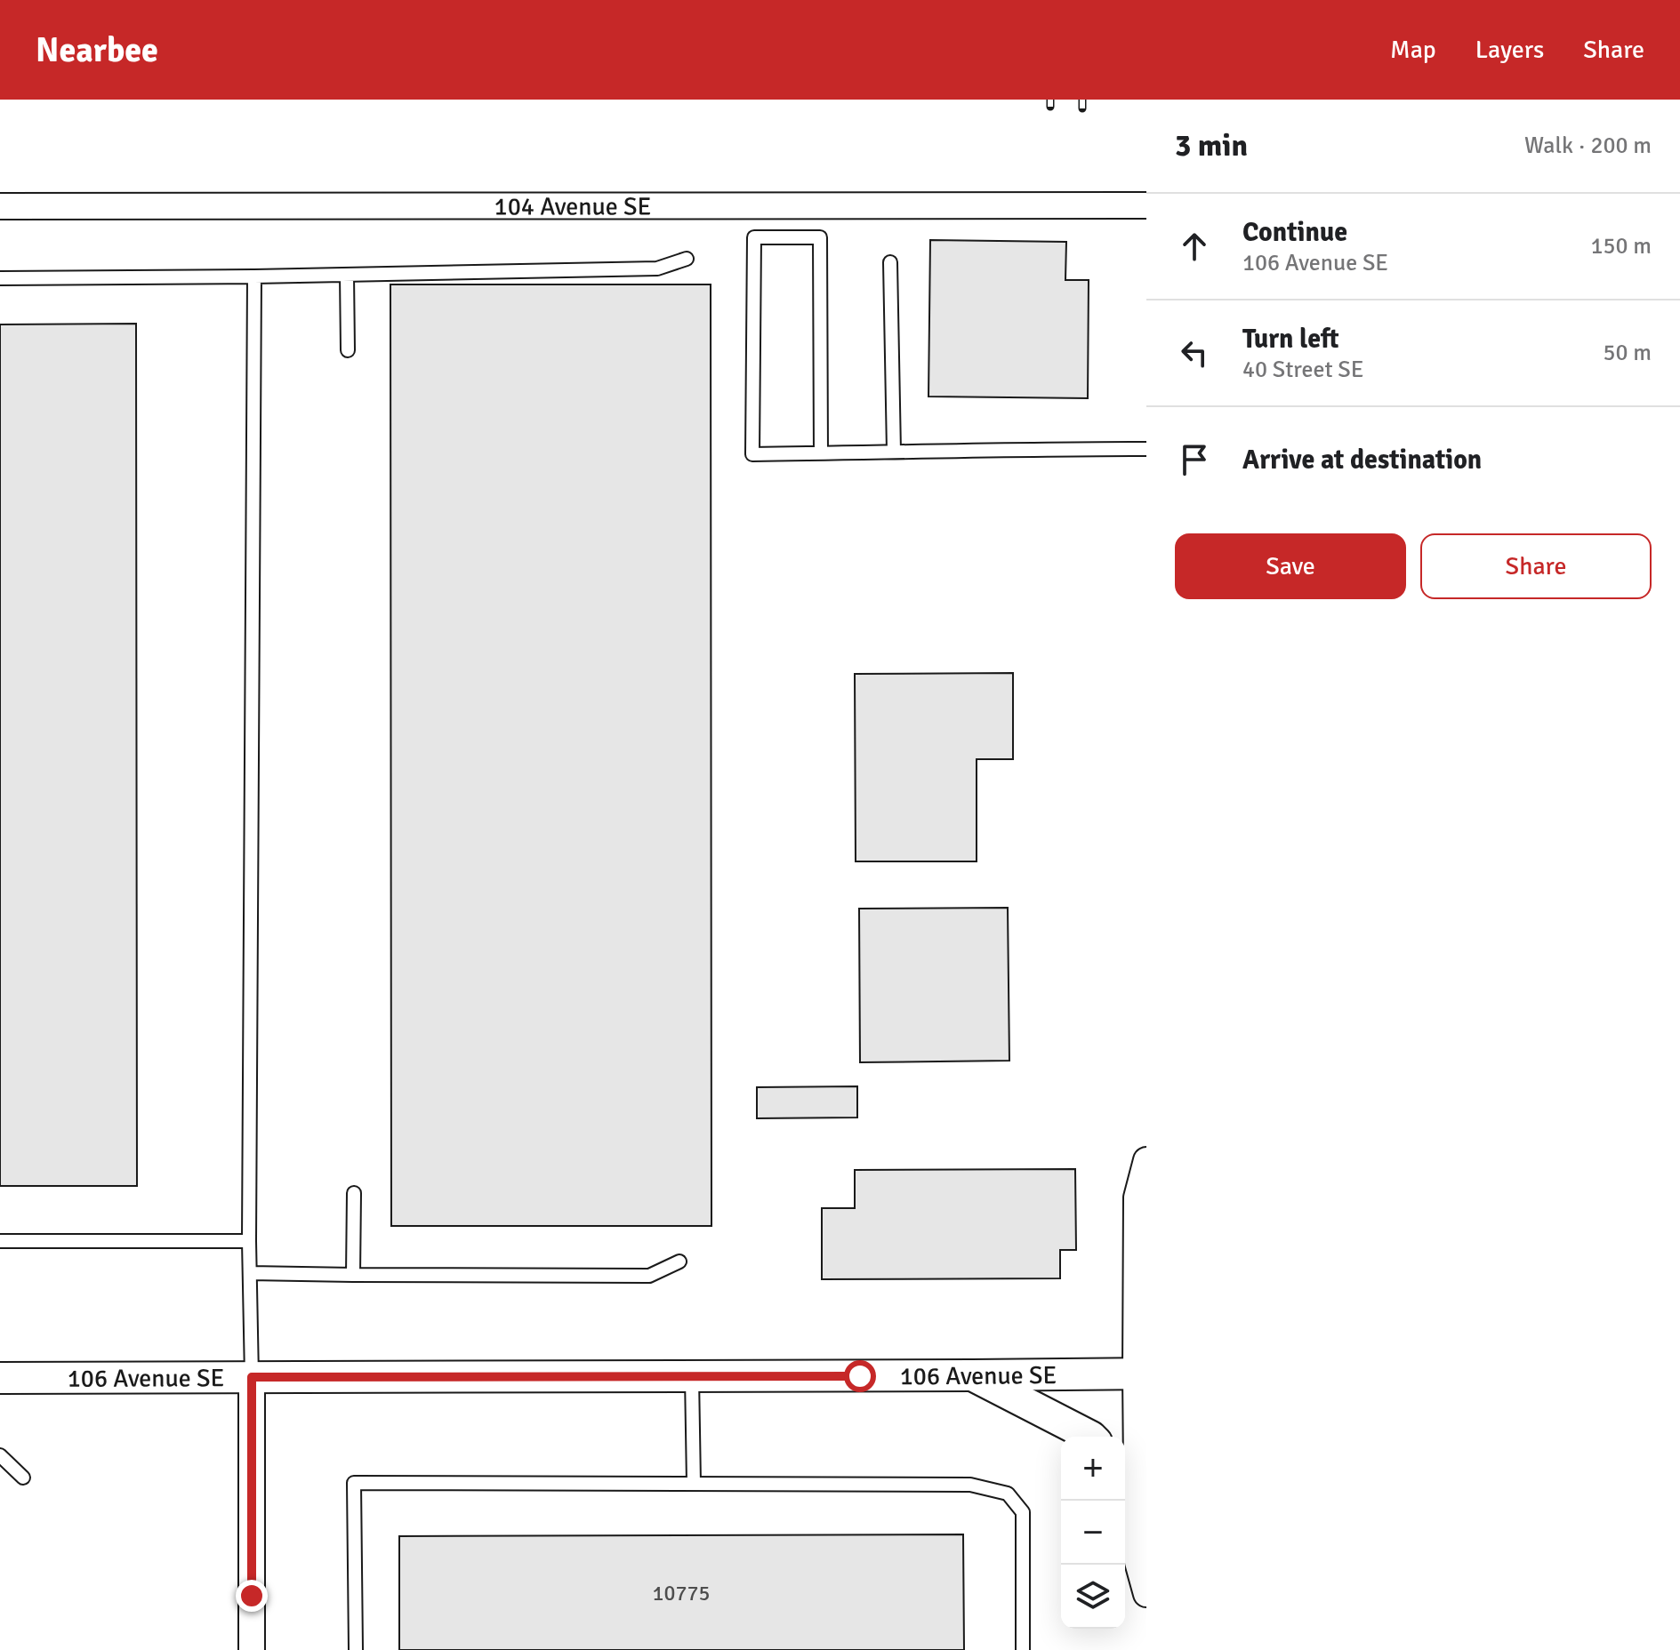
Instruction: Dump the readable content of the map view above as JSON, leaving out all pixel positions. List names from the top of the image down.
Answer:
{
  "streets": {
    "street": ["104 Avenue SE", "106 Avenue SE"]
  },
  "house_numbers": ["10775"],
  "page": {
    "header": "Nearbee",
    "nav": ["Map", "Layers", "Share"],
    "heading": ["3 min", "Walk · 200 m"],
    "list": [
      ["Continue", "106 Avenue SE", "150 m"],
      ["Turn left", "40 Street SE", "50 m"],
      "Arrive at destination"
    ],
    "buttons": ["Save", "Share"],
    "map_buttons": ["+", "−"]
  }
}
